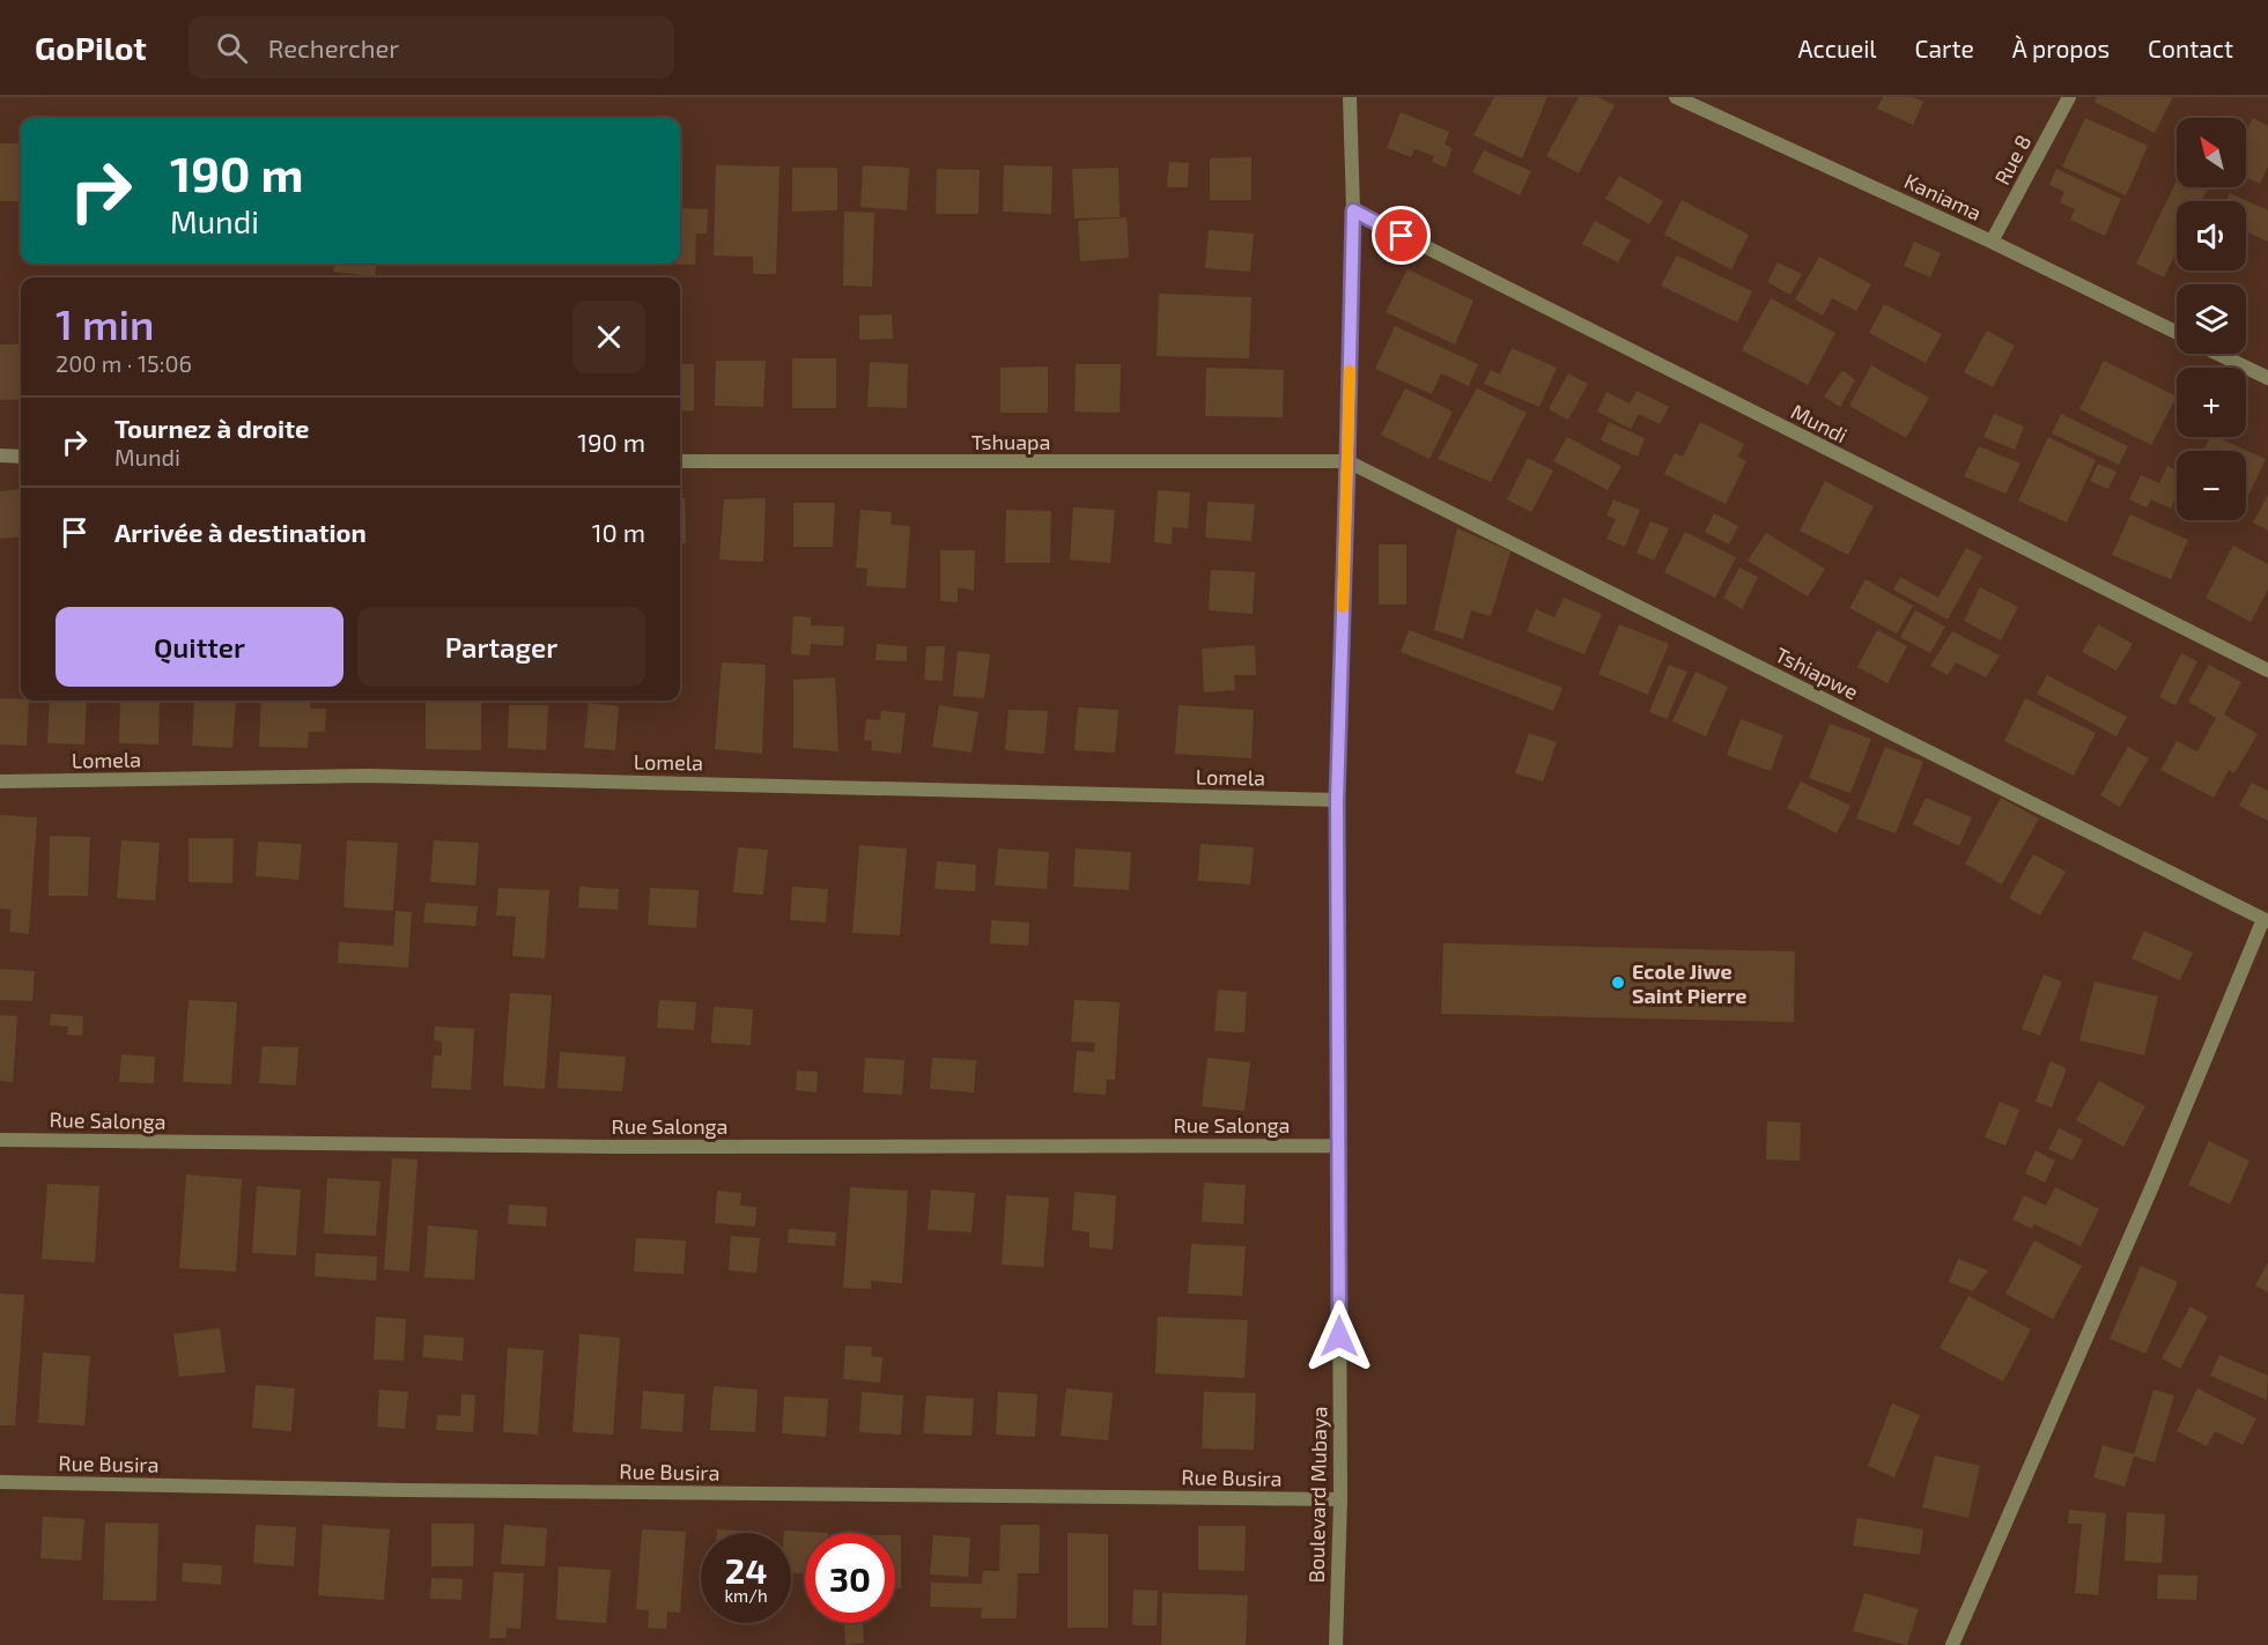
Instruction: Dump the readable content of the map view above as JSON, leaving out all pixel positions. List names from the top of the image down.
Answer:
{
  "streets": {
    "street": [
      "Rue 8",
      "Kaniama",
      "Mundi",
      "Tshuapa",
      "Tshiapwe",
      "Lomela",
      "Rue Salonga",
      "Rue Busira",
      "Boulevard Mubaya"
    ]
  },
  "crossings": [
    ["Rue 8", "Kaniama"],
    ["Mundi", "Boulevard Mubaya"],
    ["Tshuapa", "Tshiapwe"],
    ["Tshuapa", "Boulevard Mubaya"],
    ["Tshiapwe", "Boulevard Mubaya"],
    ["Lomela", "Boulevard Mubaya"],
    ["Rue Salonga", "Boulevard Mubaya"],
    ["Rue Busira", "Boulevard Mubaya"]
  ],
  "places": ["Ecole Jiwe Saint Pierre"],
  "north": "top left",
  "page": {
    "header": "GoPilot",
    "search": "Rechercher",
    "nav": [
      "Accueil",
      "Carte",
      "À propos",
      "Contact"
    ],
    "map_buttons": ["+", "−"],
    "turn": ["190 m", "Mundi"],
    "heading": ["1 min", "200 m · 15:06"],
    "list": [
      {
        "name": "Tournez à droite",
        "note": "Mundi",
        "value": "190 m"
      },
      {
        "name": "Arrivée à destination",
        "value": "10 m"
      }
    ],
    "buttons": ["Quitter", "Partager"],
    "speed": "24 km/h",
    "limit": "30"
  }
}
